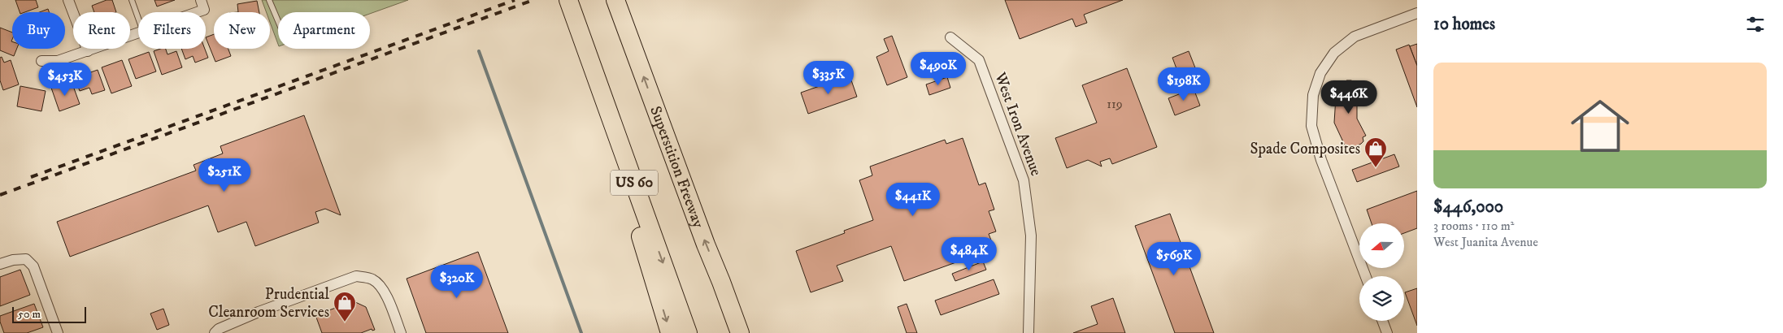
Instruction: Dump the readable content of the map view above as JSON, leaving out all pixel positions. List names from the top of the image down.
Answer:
{
  "streets": {
    "highway": ["Superstition Freeway", "US 60"],
    "street": ["West Iron Avenue"]
  },
  "places": {
    "shop": ["Spade Composites", "Prudential Cleanroom Services"]
  },
  "house_numbers": ["119"],
  "scale_bar": "50 m",
  "north": "left",
  "page": {
    "heading": "10 homes",
    "chip": [
      "Buy",
      "Rent",
      "Filters",
      "New",
      "Apartment"
    ],
    "list": [
      {
        "name": "$446,000",
        "note": "3 rooms · 110 m² · West Juanita Avenue"
      }
    ],
    "price": [
      "$490K",
      "$335K",
      "$453K",
      "$198K",
      "$446K",
      "$251K",
      "$441K",
      "$484K",
      "$569K",
      "$320K"
    ],
    "scale": "50 m"
  }
}
